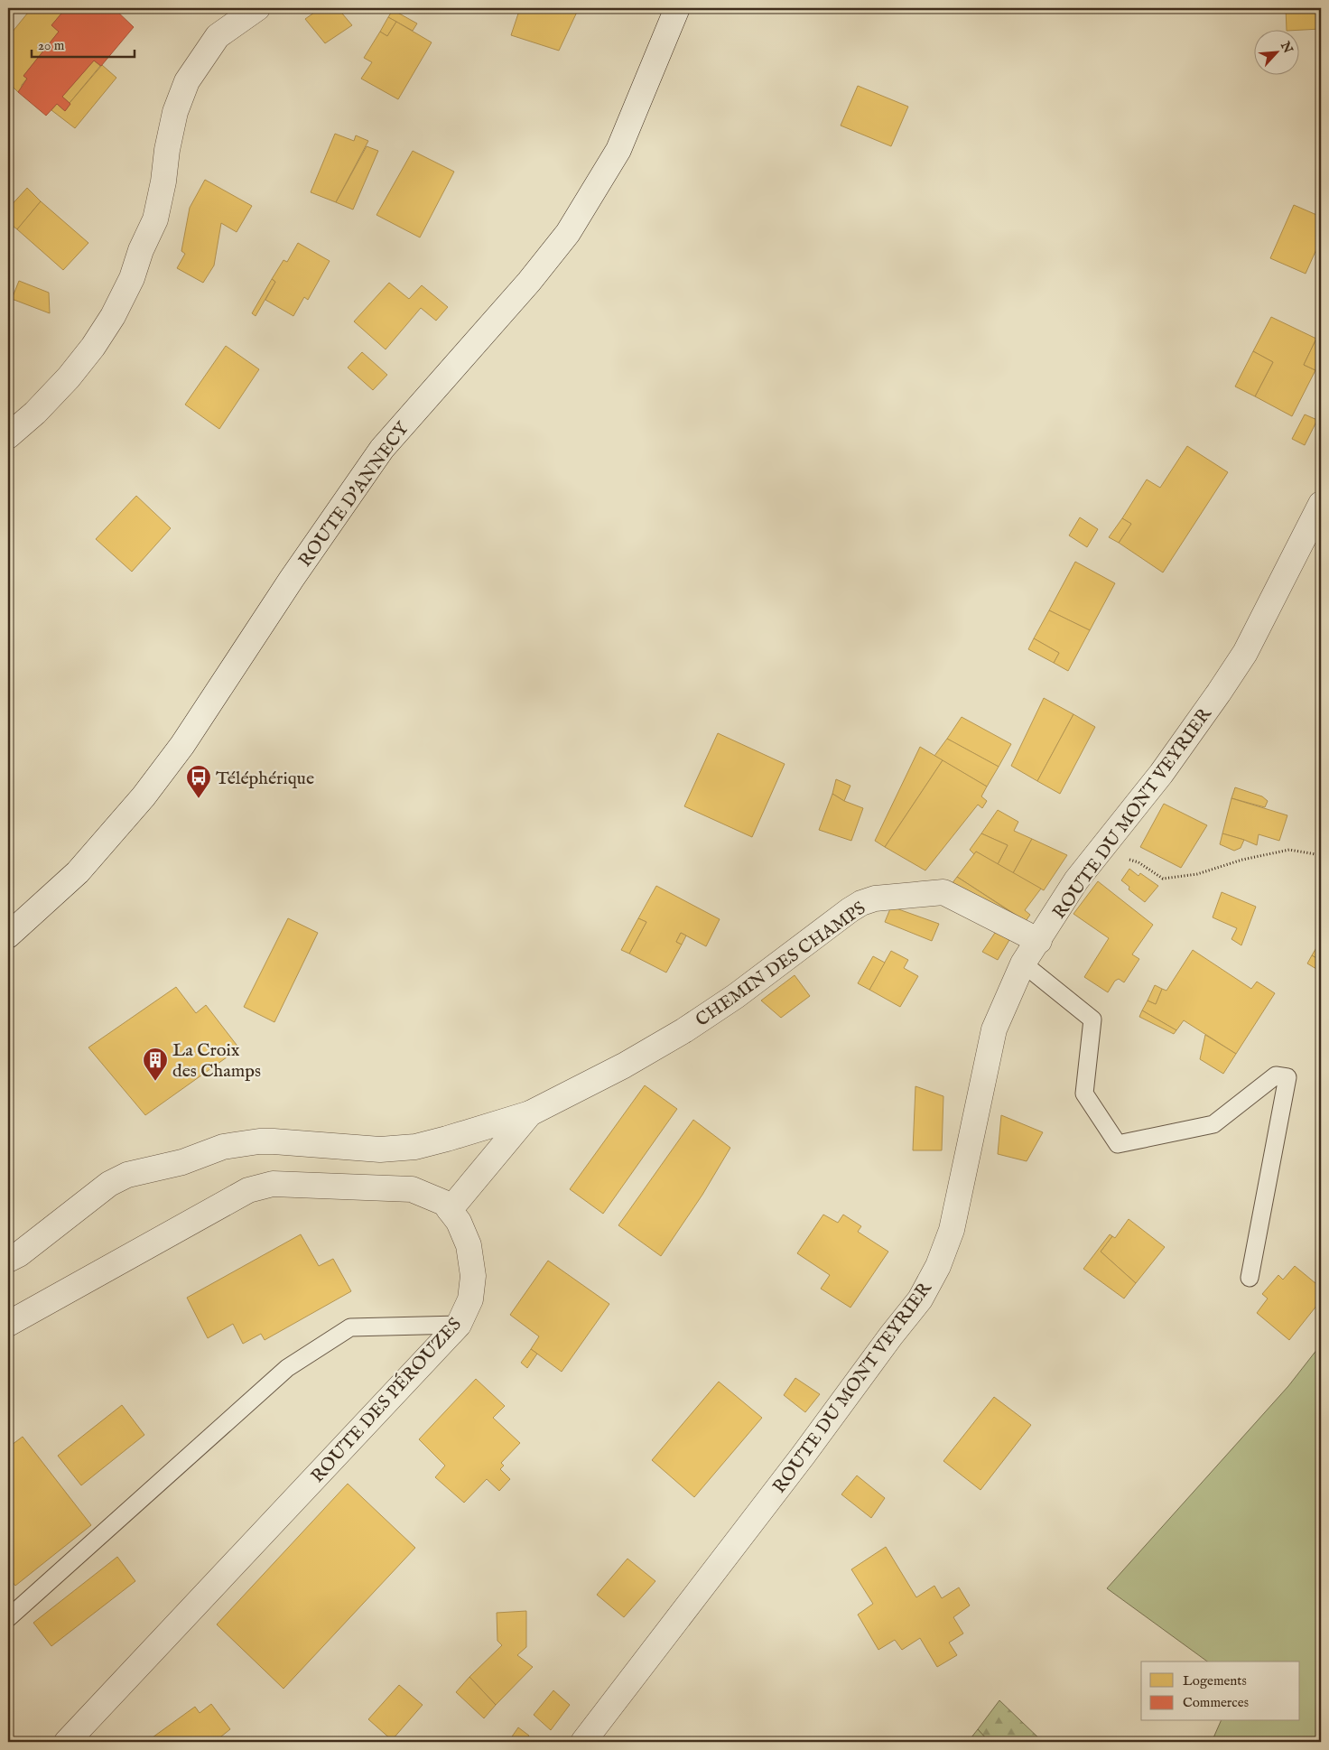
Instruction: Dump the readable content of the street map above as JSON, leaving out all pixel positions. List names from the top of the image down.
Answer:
{
  "streets": {
    "street": [
      "ROUTE D'ANNECY",
      "ROUTE DU MONT VEYRIER",
      "CHEMIN DES CHAMPS",
      "ROUTE DES PÉROUZES"
    ]
  },
  "crossings": [
    ["ROUTE DU MONT VEYRIER", "CHEMIN DES CHAMPS"],
    ["CHEMIN DES CHAMPS", "ROUTE DES PÉROUZES"]
  ],
  "places": {
    "bus stop": ["Téléphérique"],
    "building": ["La Croix des Champs"]
  },
  "legend": ["Logements", "Commerces"],
  "scale_bar": "20 m",
  "north": "top right"
}
